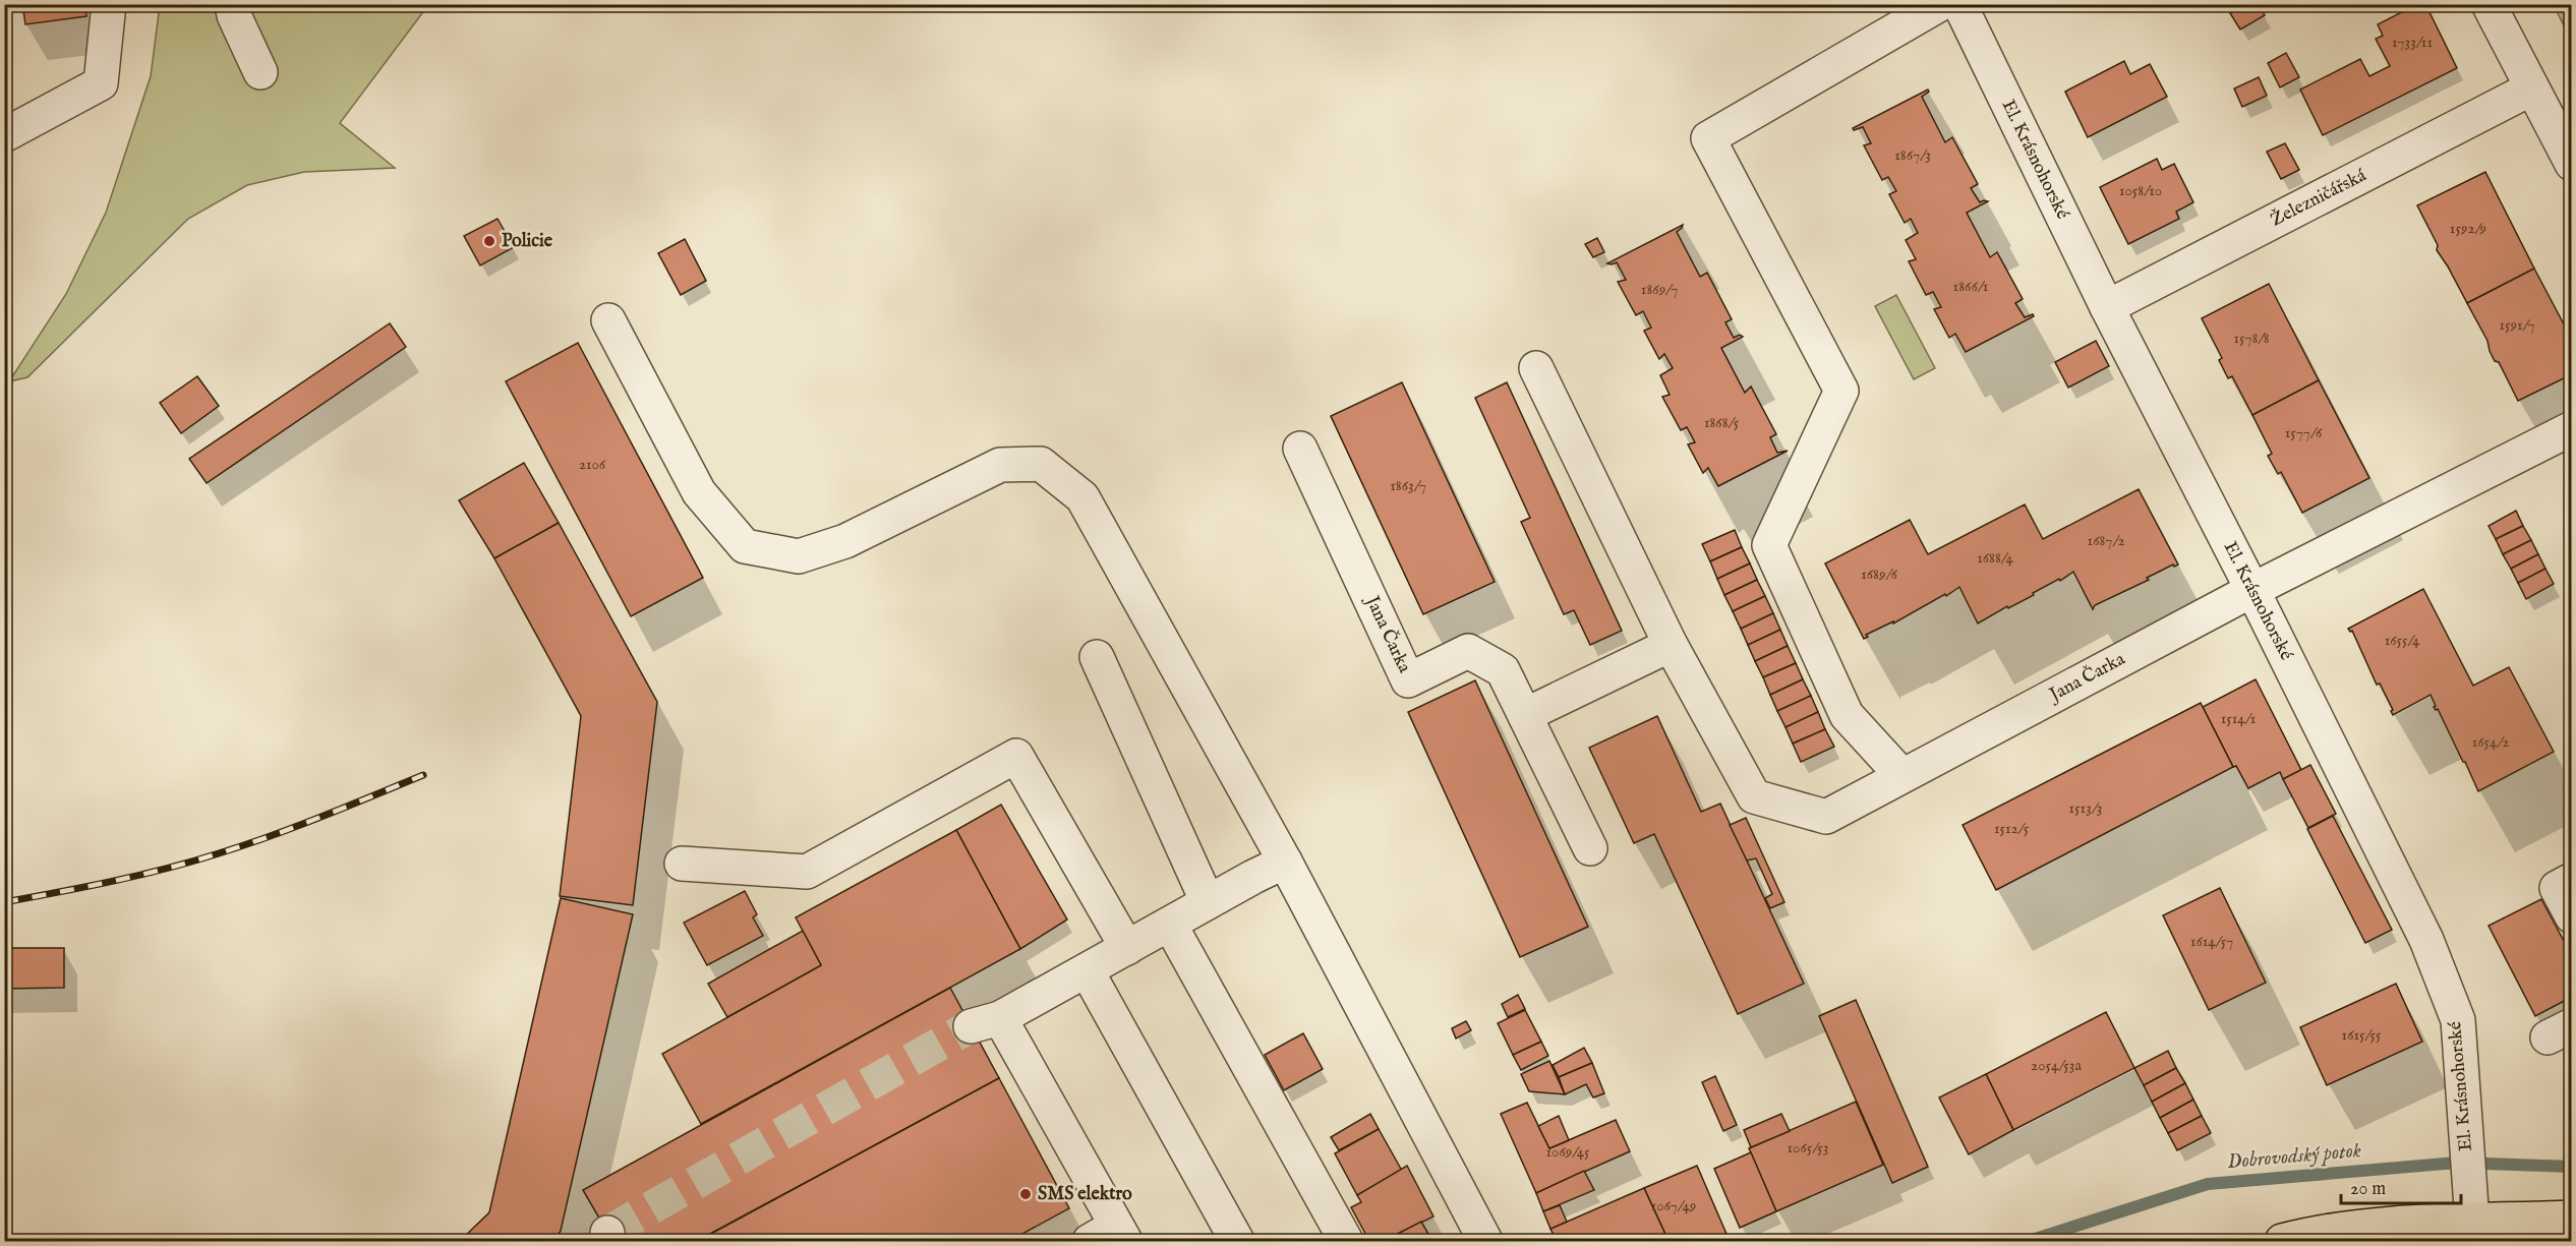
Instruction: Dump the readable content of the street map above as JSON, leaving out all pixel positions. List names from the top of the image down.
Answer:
{
  "streets": {
    "street": ["El. Krásnohorské", "Železničářská", "Jana Čarka"]
  },
  "crossings": [
    ["El. Krásnohorské", "Železničářská"],
    ["El. Krásnohorské", "Jana Čarka"]
  ],
  "water": ["Dobrovodský potok"],
  "places": ["Policie", "SMS elektro"],
  "house_numbers": [
    "1733/11",
    "1867/3",
    "1058/10",
    "1592/9",
    "1866/1",
    "1869/7",
    "1591/7",
    "1578/8",
    "1868/5",
    "1577/6",
    "2106",
    "1863/7",
    "1687/2",
    "1688/4",
    "1689/6",
    "1655/4",
    "1514/1",
    "1654/2",
    "1513/3",
    "1512/5",
    "1614/57",
    "1615/55",
    "2054/53a",
    "1065/53",
    "1069/45",
    "1067/49"
  ],
  "scale_bar": "20 m"
}
